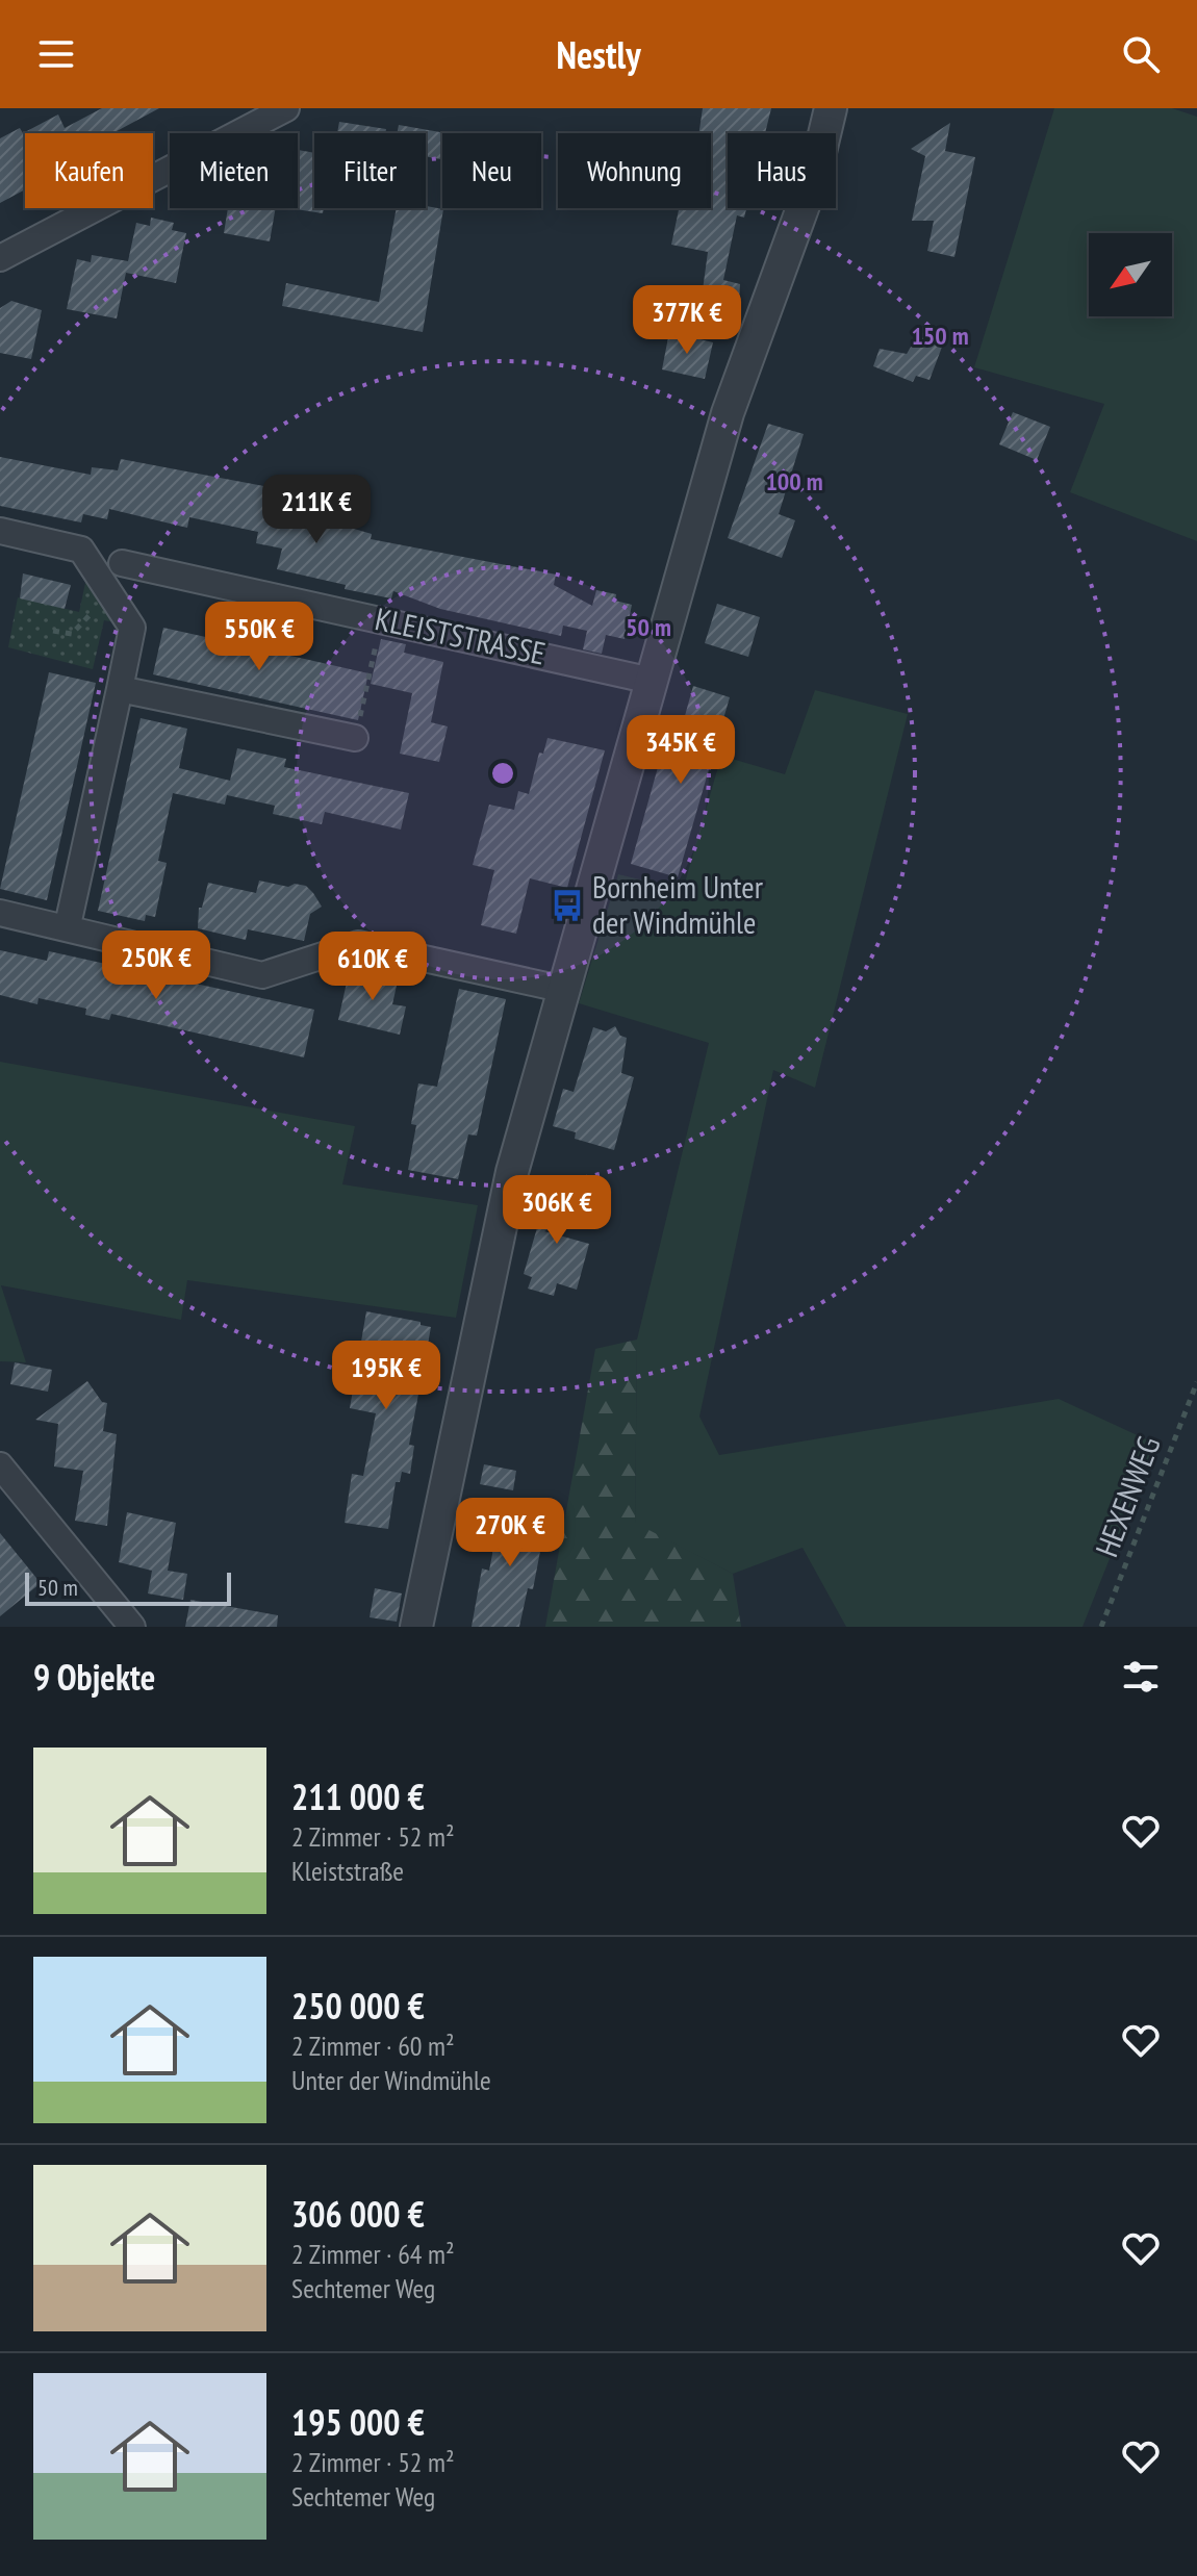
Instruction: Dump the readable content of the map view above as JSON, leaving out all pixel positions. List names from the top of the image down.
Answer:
{
  "streets": {
    "street": ["KLEISTSTRASSE"],
    "path": ["HEXENWEG"]
  },
  "places": {
    "bus stop": ["Bornheim Unter der Windmühle"]
  },
  "scale_bar": "50 m",
  "north": "bottom left",
  "page": {
    "header": "Nestly",
    "chip": [
      "Kaufen",
      "Mieten",
      "Filter",
      "Neu",
      "Wohnung",
      "Haus"
    ],
    "price": [
      "377K €",
      "211K €",
      "550K €",
      "345K €",
      "250K €",
      "610K €",
      "306K €",
      "195K €",
      "270K €"
    ],
    "scale": "50 m",
    "heading": "9 Objekte",
    "list": [
      {
        "name": "211 000 €",
        "note": "2 Zimmer · 52 m² · Kleiststraße"
      },
      {
        "name": "250 000 €",
        "note": "2 Zimmer · 60 m² · Unter der Windmühle"
      },
      {
        "name": "306 000 €",
        "note": "2 Zimmer · 64 m² · Sechtemer Weg"
      },
      {
        "name": "195 000 €",
        "note": "2 Zimmer · 52 m² · Sechtemer Weg"
      }
    ]
  },
  "rings": ["150 m", "100 m", "50 m"]
}
